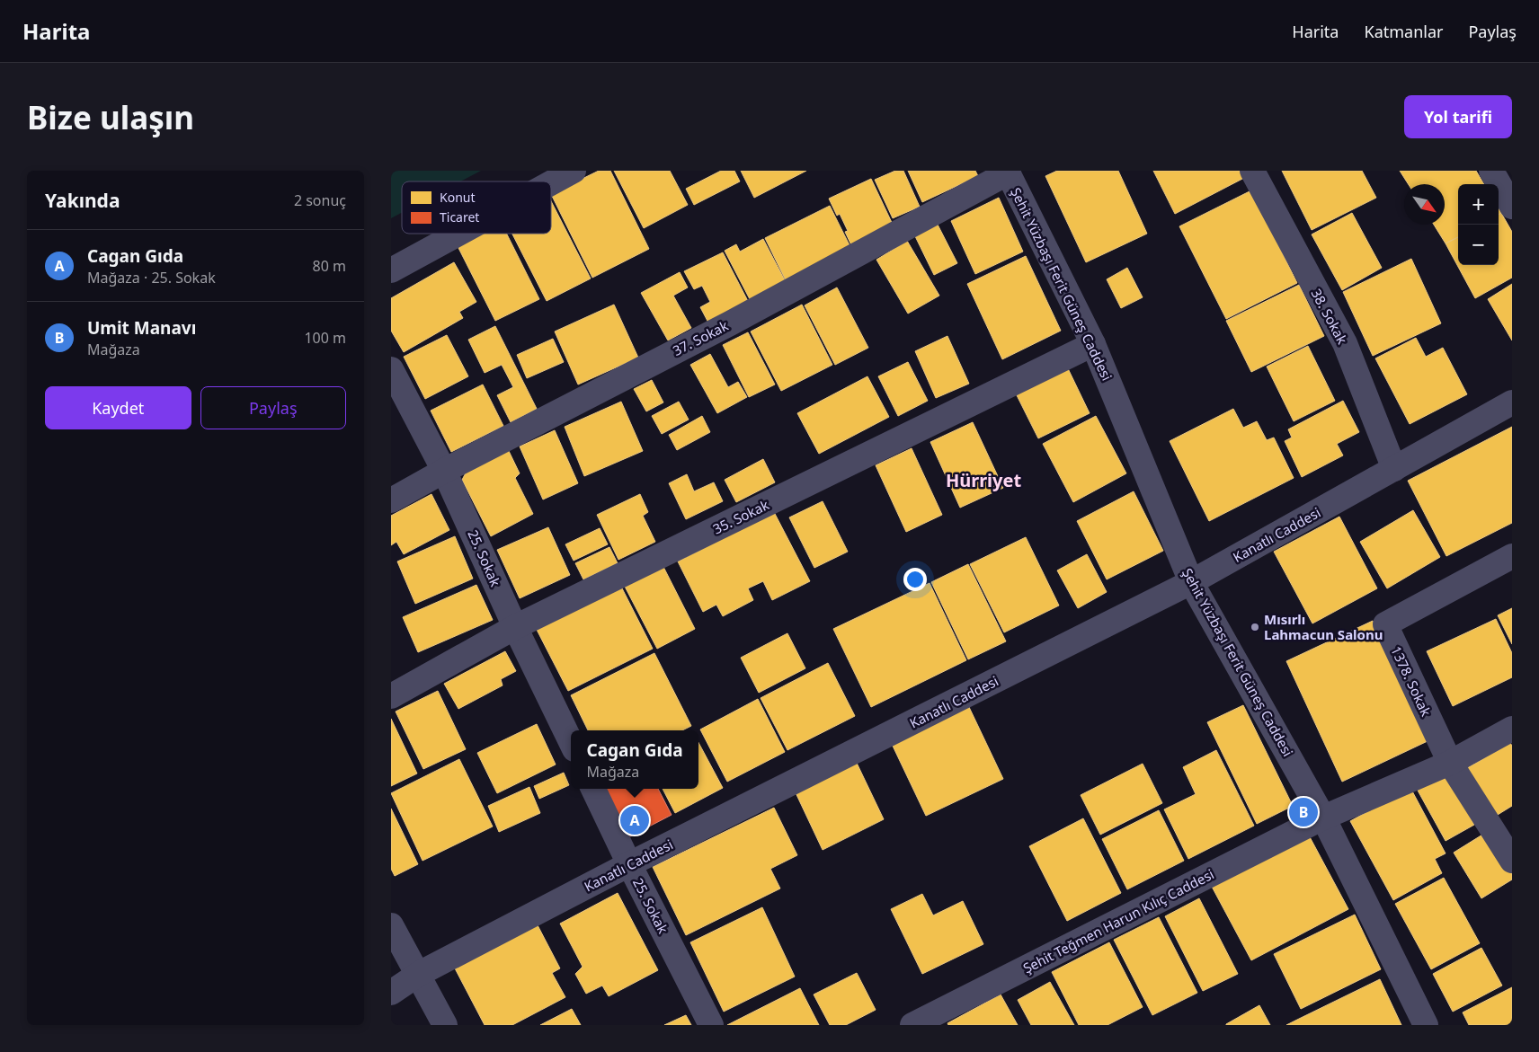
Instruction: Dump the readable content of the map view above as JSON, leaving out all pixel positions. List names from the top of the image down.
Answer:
{
  "streets": {
    "street": [
      "Şehit Yüzbaşı Ferit Güneş Caddesi",
      "38. Sokak",
      "37. Sokak",
      "35. Sokak",
      "Kanatlı Caddesi",
      "25. Sokak",
      "1378. Sokak",
      "Şehit Teğmen Harun Kılıç Caddesi"
    ]
  },
  "crossings": [
    ["Şehit Yüzbaşı Ferit Güneş Caddesi", "37. Sokak"],
    ["Şehit Yüzbaşı Ferit Güneş Caddesi", "35. Sokak"],
    ["Şehit Yüzbaşı Ferit Güneş Caddesi", "Kanatlı Caddesi"],
    ["Şehit Yüzbaşı Ferit Güneş Caddesi", "Şehit Teğmen Harun Kılıç Caddesi"],
    ["38. Sokak", "Kanatlı Caddesi"],
    ["37. Sokak", "25. Sokak"],
    ["35. Sokak", "25. Sokak"],
    ["Kanatlı Caddesi", "25. Sokak"]
  ],
  "districts": ["Hürriyet"],
  "places": ["Mısırlı Lahmacun Salonu"],
  "legend": ["Konut", "Ticaret"],
  "north": "bottom right",
  "page": {
    "header": "Harita",
    "nav": ["Harita", "Katmanlar", "Paylaş"],
    "buttons": [
      "Yol tarifi",
      ["Kaydet", "Paylaş"]
    ],
    "title": "Bize ulaşın",
    "heading": ["Yakında", "2 sonuç"],
    "map_buttons": ["+", "−"],
    "list": [
      {
        "mark": "A",
        "name": "Cagan Gıda",
        "note": "Mağaza · 25. Sokak",
        "value": "80 m"
      },
      {
        "mark": "B",
        "name": "Umit Manavı",
        "note": "Mağaza",
        "value": "100 m"
      }
    ],
    "popup": ["Cagan Gıda", "Mağaza"],
    "pins": ["B", "A"]
  }
}
